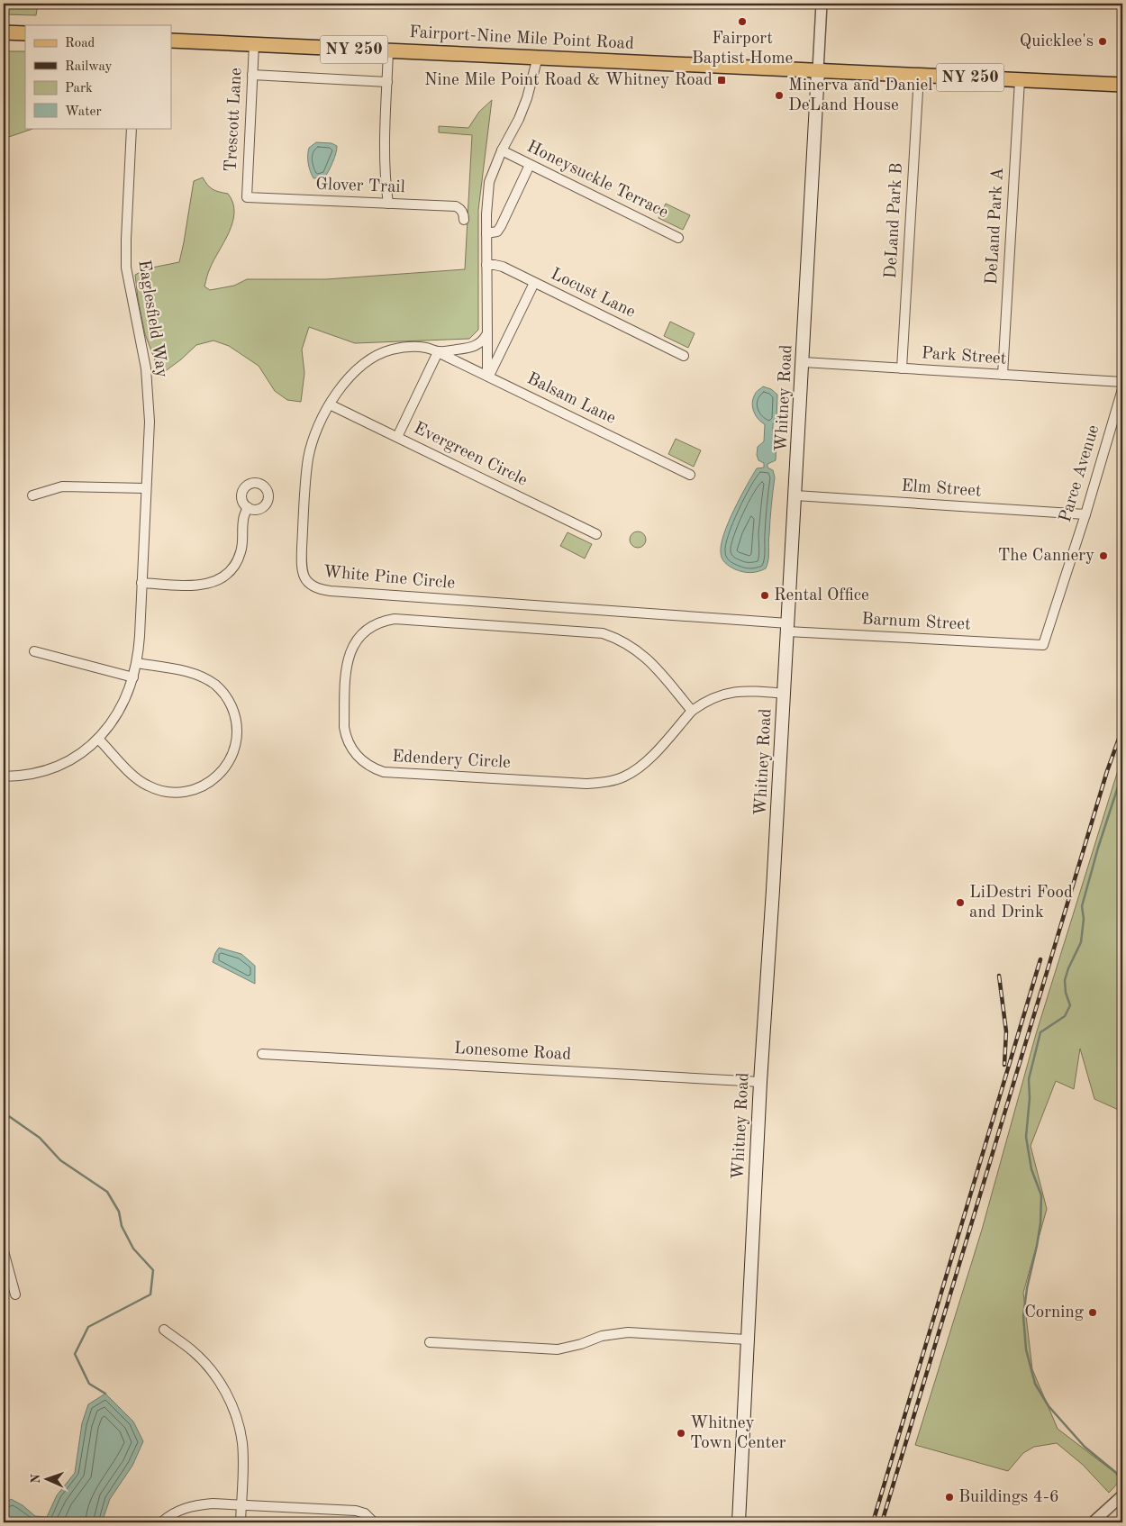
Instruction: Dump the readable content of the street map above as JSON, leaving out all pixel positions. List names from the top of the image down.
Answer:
{
  "streets": {
    "main road": ["Fairport-Nine Mile Point Road", "NY 250", "Whitney Road"],
    "street": [
      "Trescott Lane",
      "Honeysuckle Terrace",
      "Glover Trail",
      "DeLand Park B",
      "DeLand Park A",
      "Locust Lane",
      "Eaglesfield Way",
      "Park Street",
      "Balsam Lane",
      "Evergreen Circle",
      "Parce Avenue",
      "Elm Street",
      "White Pine Circle",
      "Barnum Street",
      "Edendery Circle",
      "Lonesome Road"
    ]
  },
  "crossings": [
    ["Fairport-Nine Mile Point Road", "NY 250"],
    ["Fairport-Nine Mile Point Road", "Trescott Lane"],
    ["Fairport-Nine Mile Point Road", "Whitney Road"],
    ["NY 250", "DeLand Park B"],
    ["NY 250", "DeLand Park A"],
    ["NY 250", "Whitney Road"],
    ["Trescott Lane", "Glover Trail"],
    ["DeLand Park B", "Park Street"],
    ["DeLand Park A", "Park Street"],
    ["Park Street", "Whitney Road"],
    ["Whitney Road", "Elm Street"],
    ["Whitney Road", "White Pine Circle"],
    ["Whitney Road", "Barnum Street"],
    ["Whitney Road", "Edendery Circle"],
    ["Whitney Road", "Lonesome Road"],
    ["Balsam Lane", "White Pine Circle"],
    ["Evergreen Circle", "White Pine Circle"],
    ["Parce Avenue", "Elm Street"],
    ["Parce Avenue", "Barnum Street"],
    ["White Pine Circle", "Barnum Street"]
  ],
  "places": {
    "other": [
      "Fairport Baptist Home",
      "Quicklee's",
      "Minerva and Daniel DeLand House",
      "The Cannery",
      "Rental Office",
      "LiDestri Food and Drink",
      "Corning",
      "Whitney Town Center",
      "Buildings 4-6"
    ],
    "transit": ["Nine Mile Point Road & Whitney Road"]
  },
  "legend": [
    "Road",
    "Railway",
    "Park",
    "Water"
  ],
  "north": "left"
}
